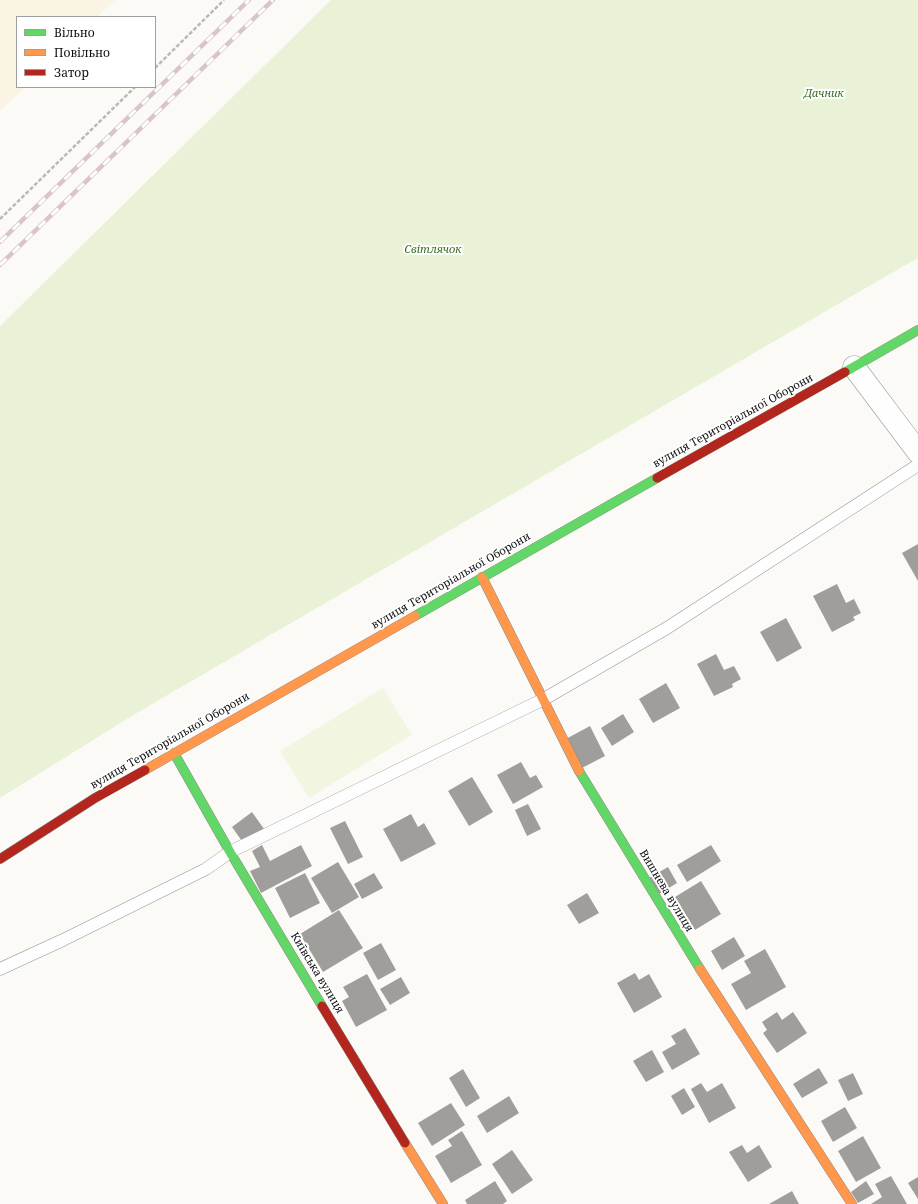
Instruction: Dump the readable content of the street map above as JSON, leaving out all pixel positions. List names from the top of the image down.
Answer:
{
  "streets": {
    "street": ["вулиця Територіальної Оборони", "Вишнева вулиця", "Київська вулиця"]
  },
  "crossings": [
    ["вулиця Територіальної Оборони", "Вишнева вулиця"],
    ["вулиця Територіальної Оборони", "Київська вулиця"]
  ],
  "parks": ["Дачник", "Світлячок"],
  "legend": ["Вільно", "Повільно", "Затор"]
}
